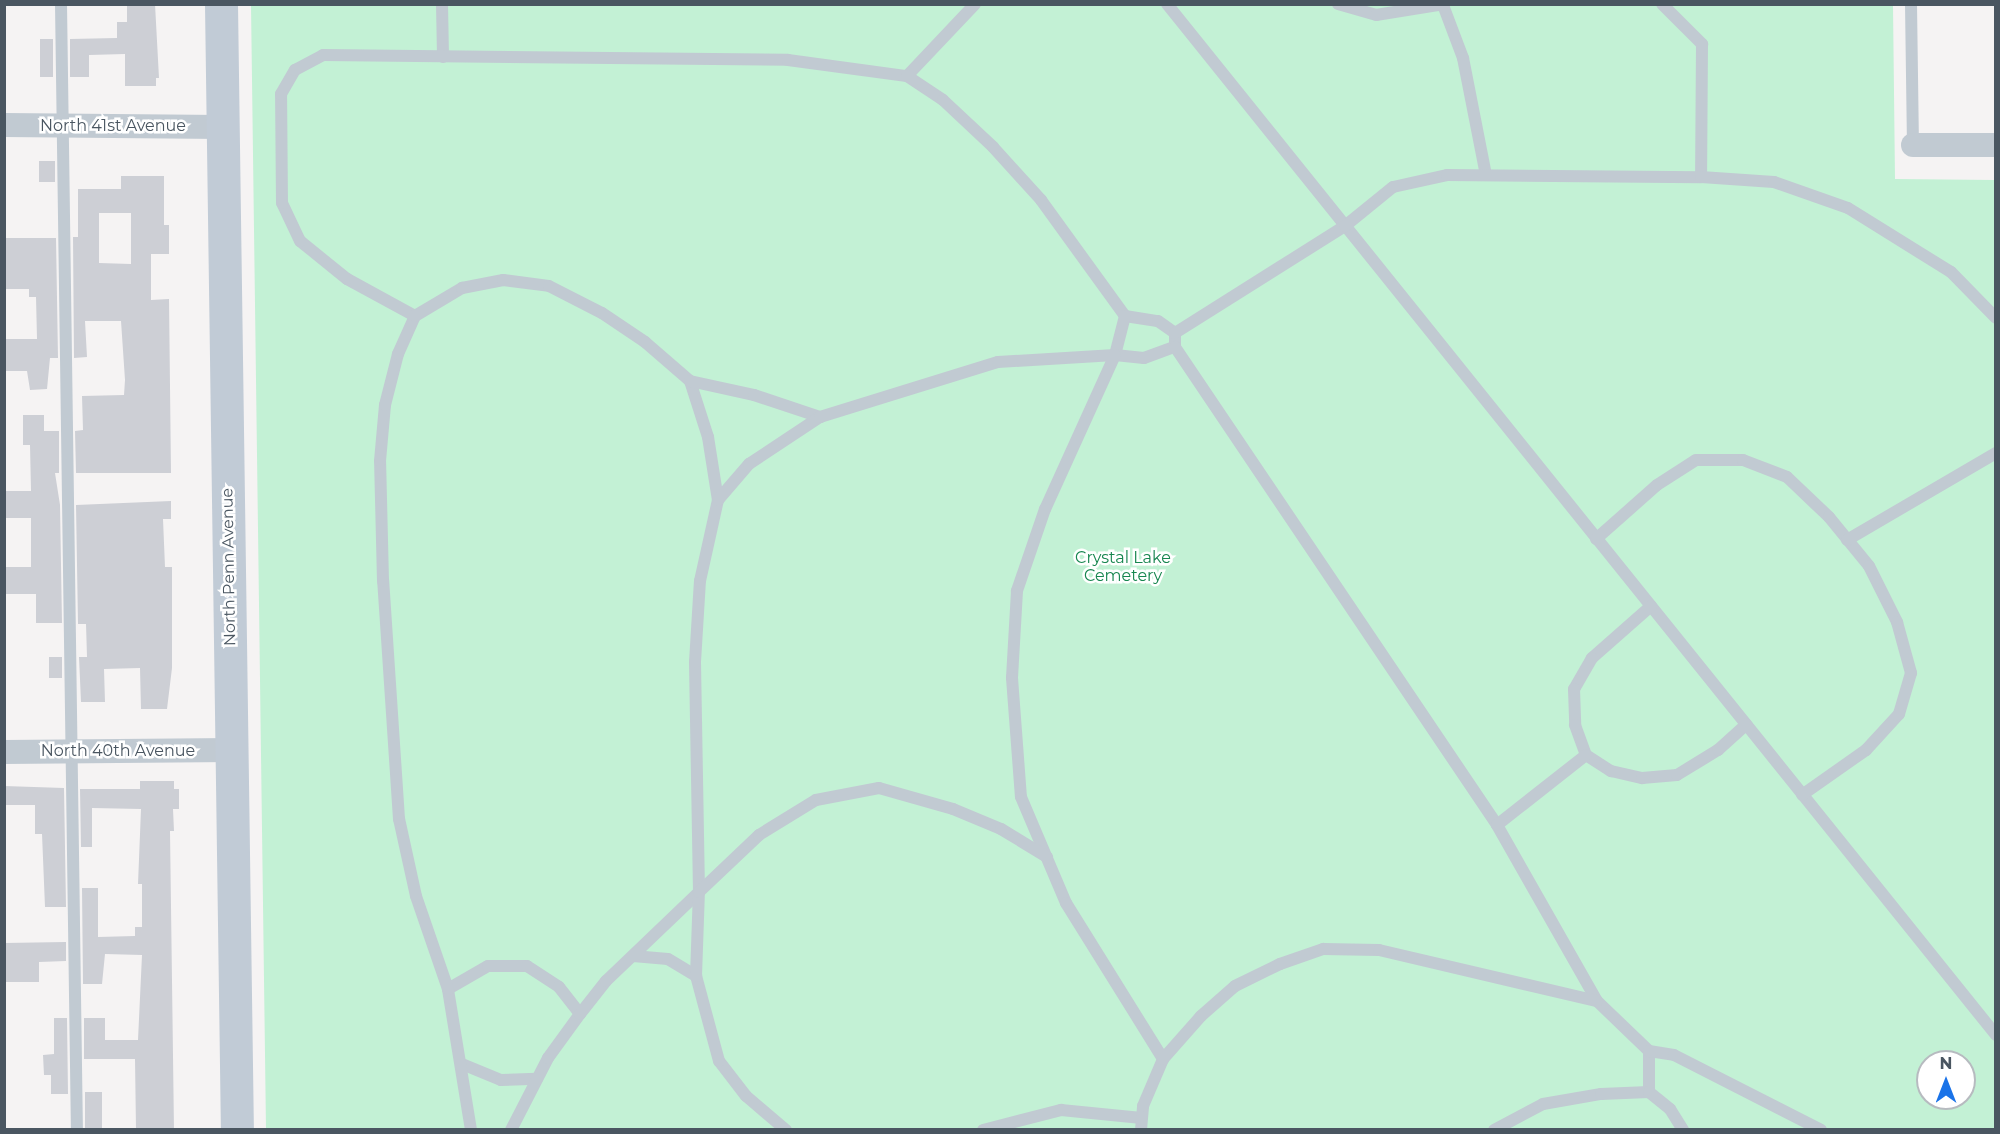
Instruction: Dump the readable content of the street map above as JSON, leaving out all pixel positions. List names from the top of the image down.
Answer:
{
  "streets": {
    "main road": ["North Penn Avenue"],
    "street": ["North 41st Avenue", "North 40th Avenue"]
  },
  "crossings": [
    ["North 41st Avenue", "North Penn Avenue"],
    ["North Penn Avenue", "North 40th Avenue"]
  ],
  "parks": ["Crystal Lake Cemetery"],
  "north": "top"
}
